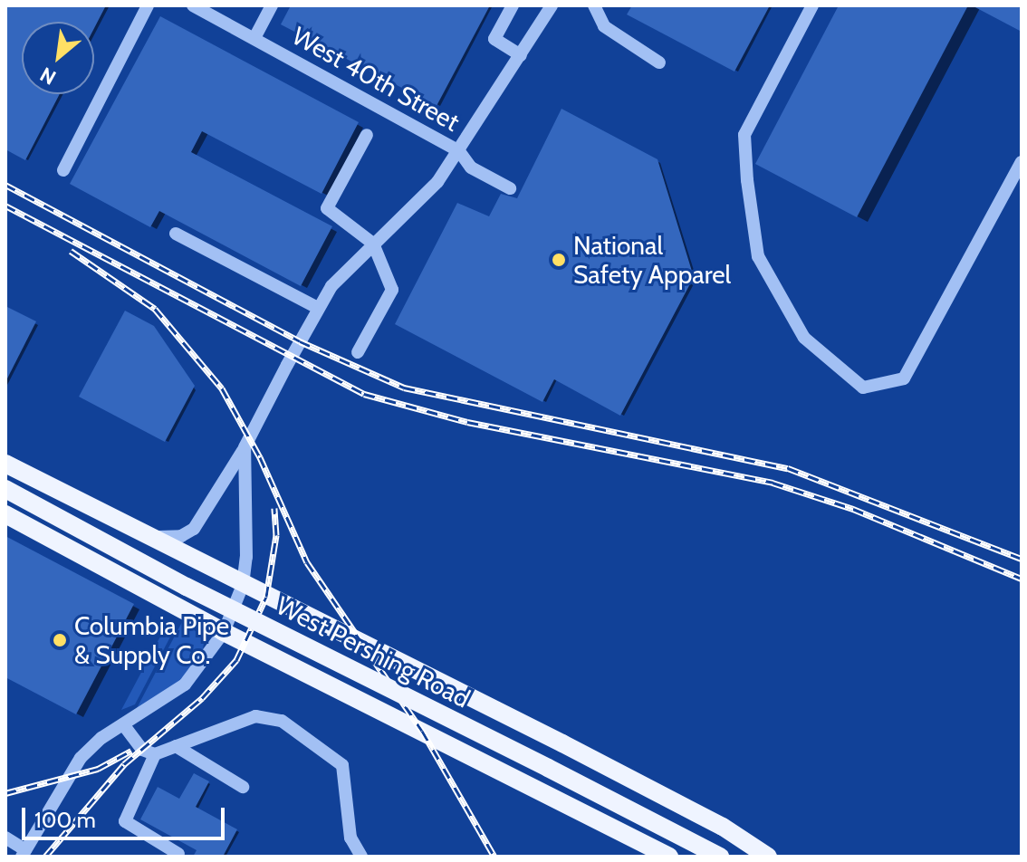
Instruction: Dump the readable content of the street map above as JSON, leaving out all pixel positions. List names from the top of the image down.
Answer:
{
  "streets": {
    "main road": ["West Pershing Road"],
    "street": ["West 40th Street"]
  },
  "places": ["National Safety Apparel", "Columbia Pipe & Supply Co."],
  "scale_bar": "100 m",
  "north": "bottom left"
}
